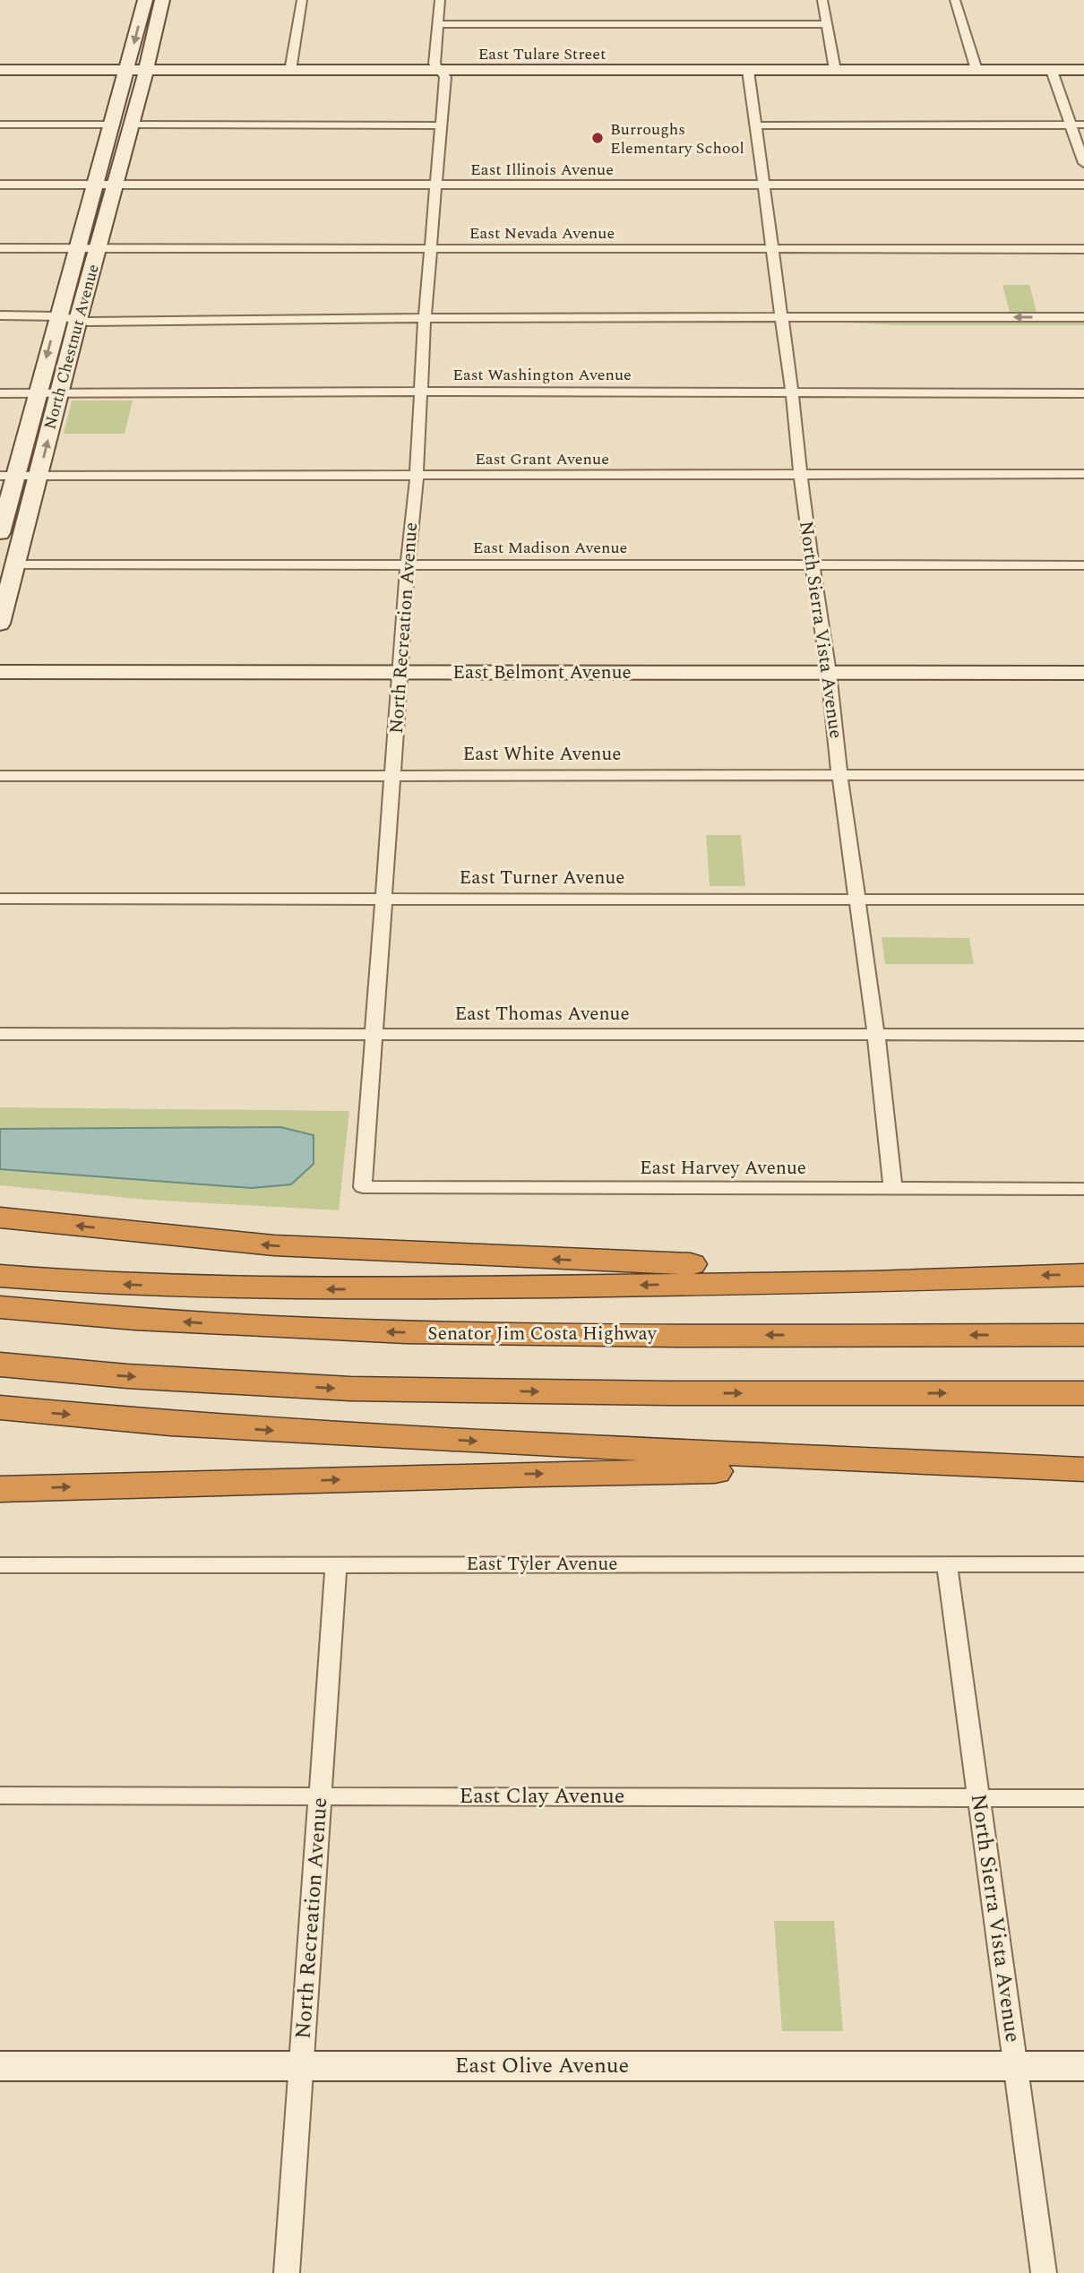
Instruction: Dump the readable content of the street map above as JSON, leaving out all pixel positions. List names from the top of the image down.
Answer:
{
  "streets": {
    "highway": ["Senator Jim Costa Highway"],
    "main road": [
      "East Tulare Street",
      "North Chestnut Avenue",
      "East Belmont Avenue",
      "East Olive Avenue"
    ],
    "street": [
      "East Illinois Avenue",
      "East Nevada Avenue",
      "East Washington Avenue",
      "East Grant Avenue",
      "East Madison Avenue",
      "North Recreation Avenue",
      "North Sierra Vista Avenue",
      "East White Avenue",
      "East Turner Avenue",
      "East Thomas Avenue",
      "East Harvey Avenue",
      "East Tyler Avenue",
      "East Clay Avenue"
    ]
  },
  "crossings": [
    ["East Tulare Street", "North Chestnut Avenue"],
    ["East Tulare Street", "North Recreation Avenue"],
    ["East Tulare Street", "North Sierra Vista Avenue"],
    ["East Illinois Avenue", "North Chestnut Avenue"],
    ["East Illinois Avenue", "North Recreation Avenue"],
    ["East Illinois Avenue", "North Sierra Vista Avenue"],
    ["East Nevada Avenue", "North Chestnut Avenue"],
    ["East Nevada Avenue", "North Recreation Avenue"],
    ["East Nevada Avenue", "North Sierra Vista Avenue"],
    ["North Chestnut Avenue", "East Washington Avenue"],
    ["North Chestnut Avenue", "East Grant Avenue"],
    ["North Chestnut Avenue", "East Madison Avenue"],
    ["East Washington Avenue", "North Recreation Avenue"],
    ["East Washington Avenue", "North Sierra Vista Avenue"],
    ["East Grant Avenue", "North Recreation Avenue"],
    ["East Grant Avenue", "North Sierra Vista Avenue"],
    ["East Madison Avenue", "North Recreation Avenue"],
    ["East Madison Avenue", "North Sierra Vista Avenue"],
    ["North Recreation Avenue", "East Belmont Avenue"],
    ["North Recreation Avenue", "East White Avenue"],
    ["North Recreation Avenue", "East Turner Avenue"],
    ["North Recreation Avenue", "East Thomas Avenue"],
    ["North Recreation Avenue", "East Harvey Avenue"],
    ["North Recreation Avenue", "East Tyler Avenue"],
    ["North Recreation Avenue", "East Clay Avenue"],
    ["North Recreation Avenue", "East Olive Avenue"],
    ["North Sierra Vista Avenue", "East Belmont Avenue"],
    ["North Sierra Vista Avenue", "East White Avenue"],
    ["North Sierra Vista Avenue", "East Turner Avenue"],
    ["North Sierra Vista Avenue", "East Thomas Avenue"],
    ["North Sierra Vista Avenue", "East Harvey Avenue"],
    ["North Sierra Vista Avenue", "East Tyler Avenue"],
    ["North Sierra Vista Avenue", "East Clay Avenue"],
    ["North Sierra Vista Avenue", "East Olive Avenue"]
  ],
  "places": ["Burroughs Elementary School"]
}
